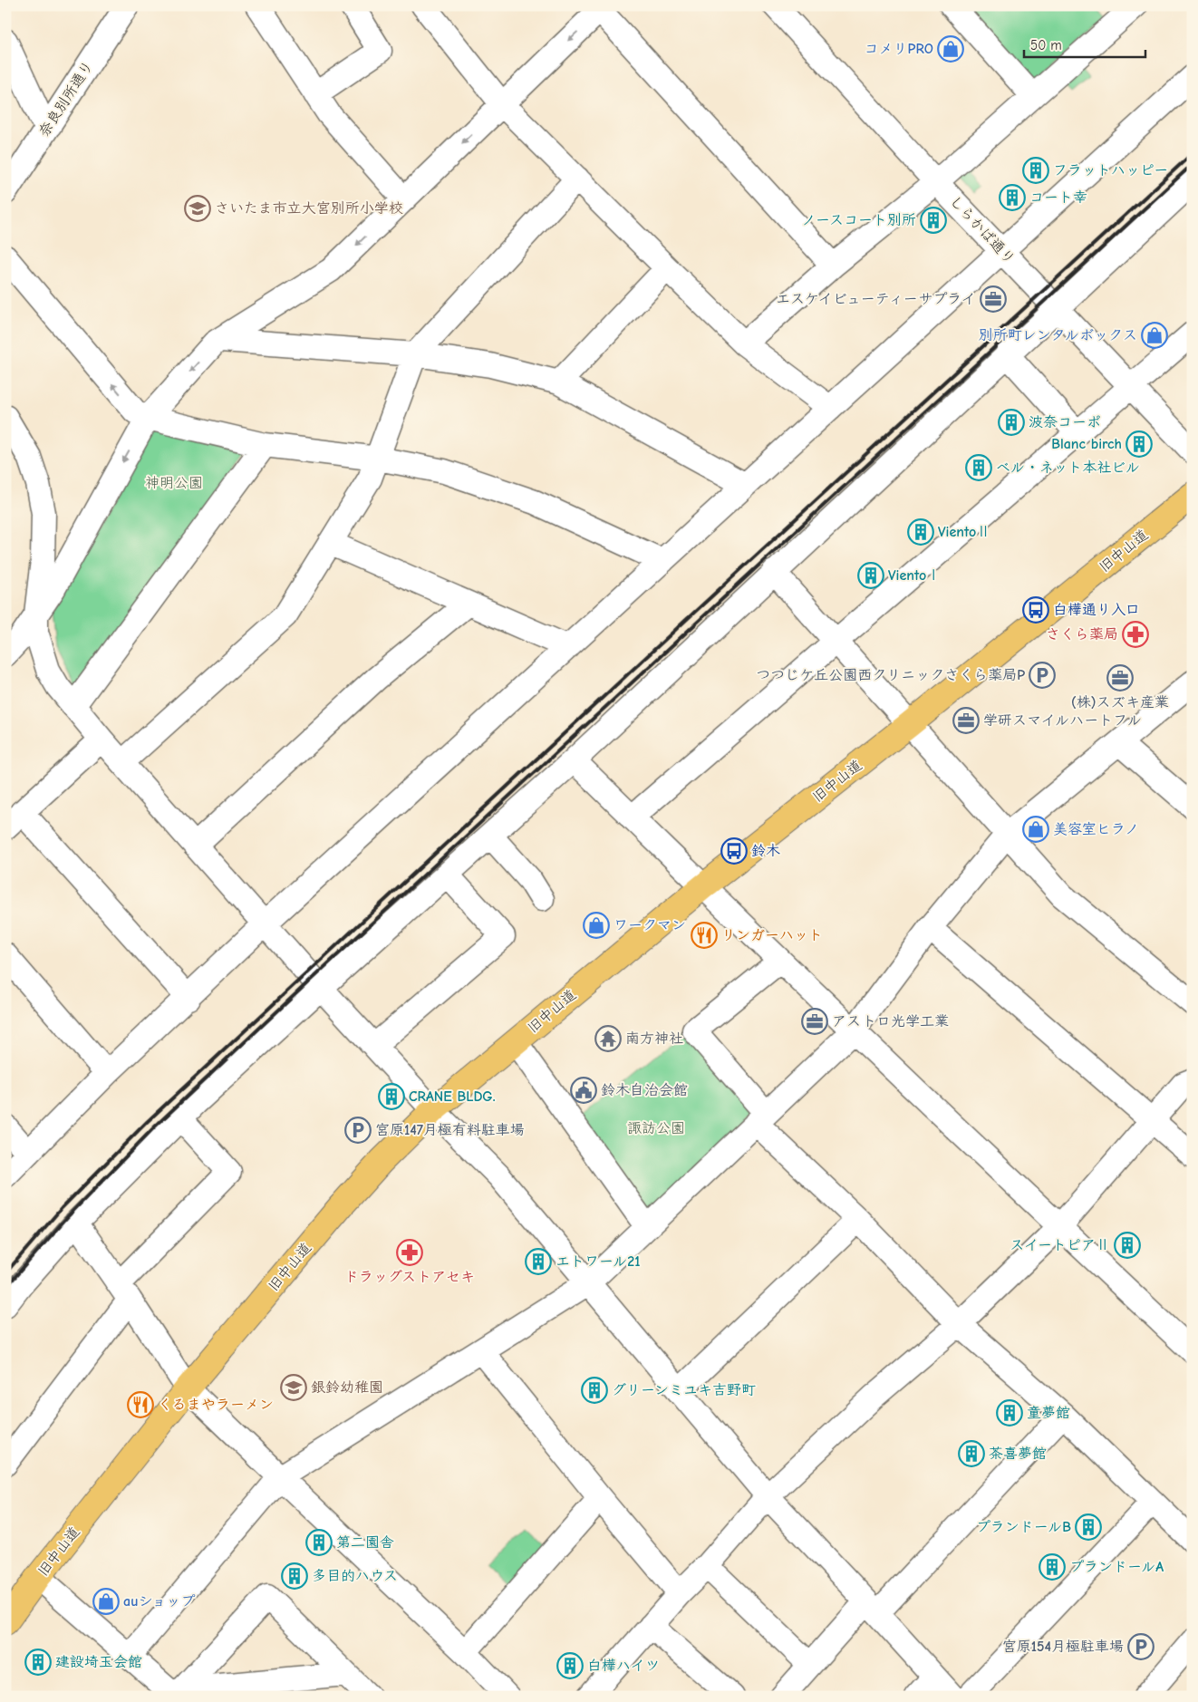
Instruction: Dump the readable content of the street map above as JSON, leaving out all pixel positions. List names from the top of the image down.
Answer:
{
  "streets": {
    "main road": ["旧中山道"],
    "street": ["奈良別所通り", "しらかば通り"]
  },
  "parks": ["神明公園", "諏訪公園"],
  "places": {
    "shop": [
      "コメリPRO",
      "別所町レンタルボックス",
      "美容室ヒラノ",
      "ワークマン",
      "auショップ"
    ],
    "building": [
      "フラットハッピー",
      "コート幸",
      "ノースコート別所",
      "波奈コーポ",
      "Blanc birch",
      "ベル・ネット本社ビル",
      "VientoⅡ",
      "VientoⅠ",
      "CRANE BLDG.",
      "スイートピアⅡ",
      "エトワール21",
      "グリーンミユキ吉野町",
      "童夢館",
      "茶喜夢館",
      "プランドールB",
      "第二園舎",
      "プランドールA",
      "多目的ハウス",
      "建設埼玉会館",
      "白樺ハイツ"
    ],
    "school or university": ["さいたま市立大宮別所小学校", "銀鈴幼稚園"],
    "office": [
      "エスケイビューティーサプライ",
      "(株)スズキ産業",
      "学研スマイルハートフル",
      "アストロ光学工業"
    ],
    "bus stop": ["白樺通り入口", "鈴木"],
    "pharmacy": ["さくら薬局", "ドラッグストアセキ"],
    "parking": ["つつじケ丘公園西クリニックさくら薬局P", "宮原147月極有料駐車場", "宮原154月極駐車場"],
    "restaurant": ["リンガーハット", "くるまやラーメン"],
    "temple": ["南方神社"],
    "public building": ["鈴木自治会館"]
  },
  "scale_bar": "50 m"
}
